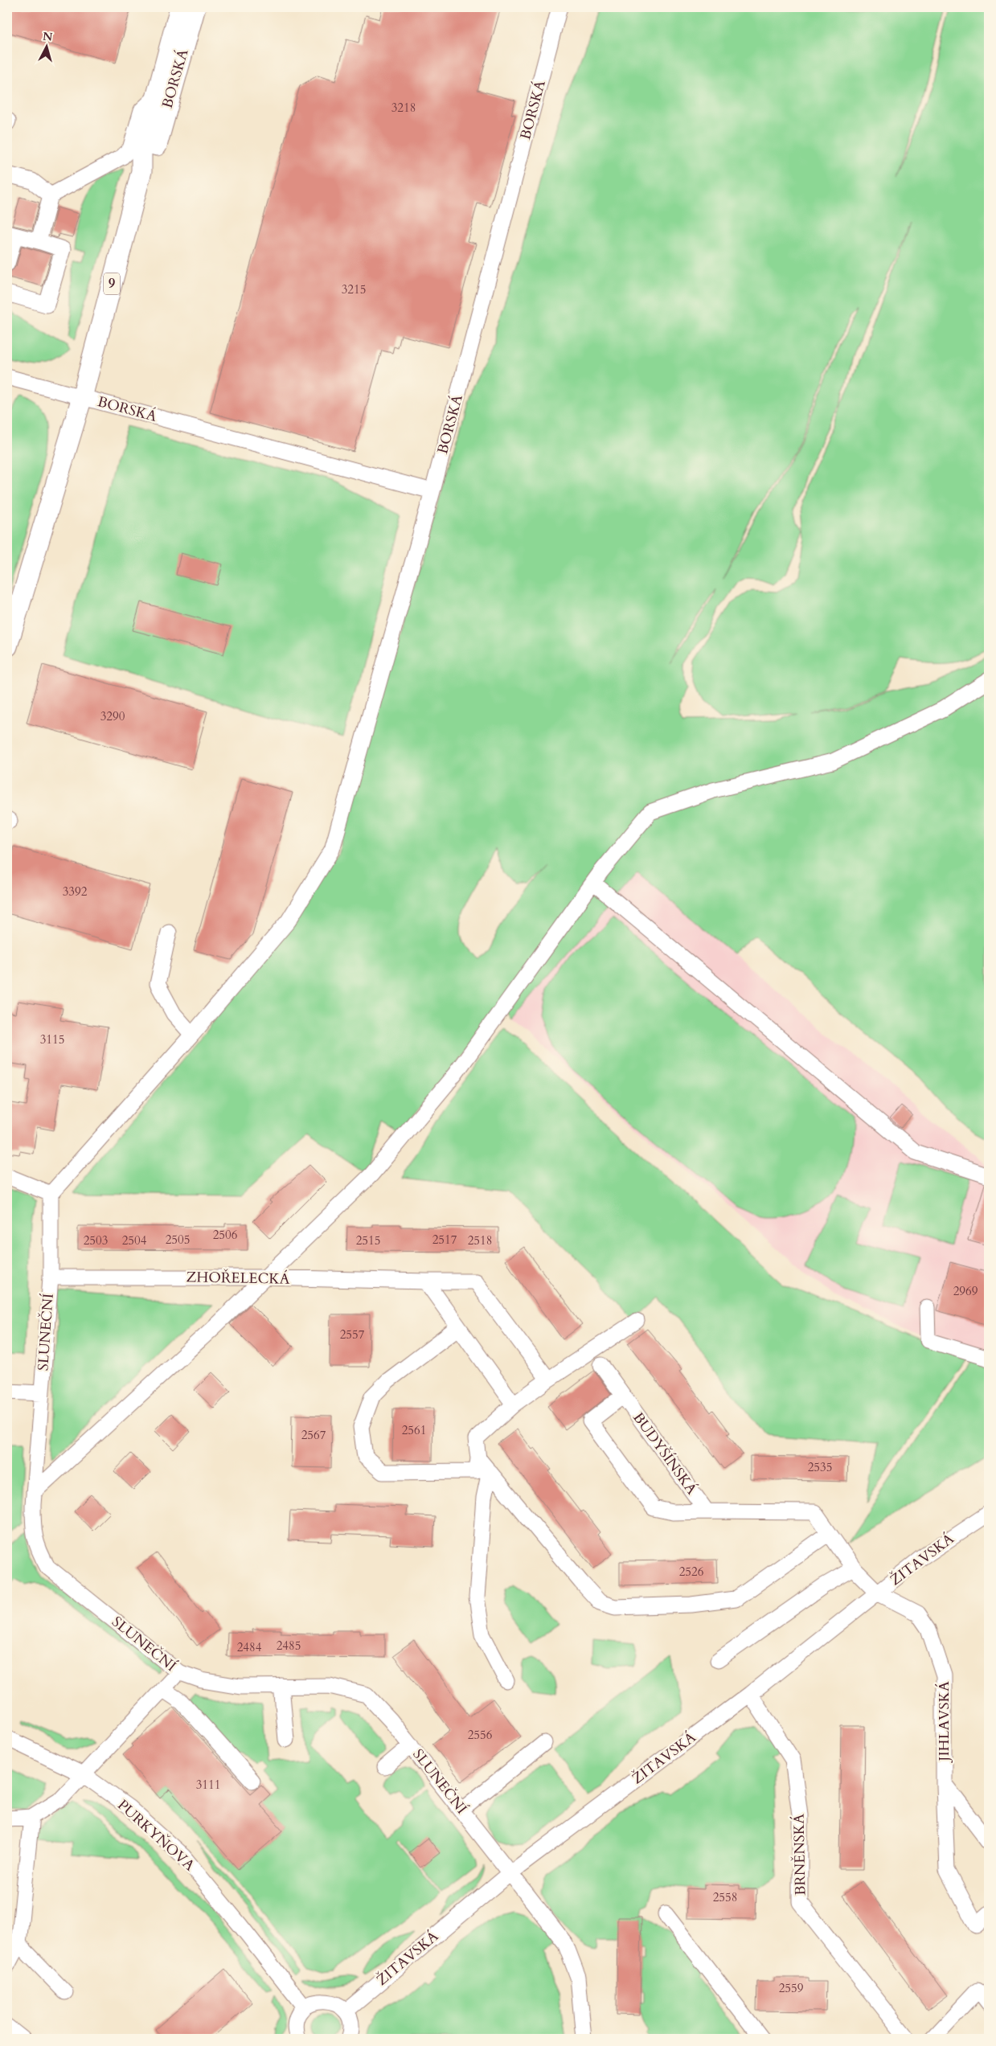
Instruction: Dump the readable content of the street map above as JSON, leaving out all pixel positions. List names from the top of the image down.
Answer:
{
  "streets": {
    "main road": ["BORSKÁ", "9"],
    "street": [
      "ZHOŘELECKÁ",
      "SLUNEČNÍ",
      "BUDYŠÍNSKÁ",
      "ŽITAVSKÁ",
      "JIHLAVSKÁ",
      "PURKYŇOVA",
      "BRNĚNSKÁ"
    ]
  },
  "crossings": [
    ["ZHOŘELECKÁ", "SLUNEČNÍ"],
    ["SLUNEČNÍ", "ŽITAVSKÁ"],
    ["BUDYŠÍNSKÁ", "ŽITAVSKÁ"],
    ["BUDYŠÍNSKÁ", "JIHLAVSKÁ"],
    ["ŽITAVSKÁ", "JIHLAVSKÁ"],
    ["ŽITAVSKÁ", "BRNĚNSKÁ"]
  ],
  "house_numbers": [
    "3218",
    "3215",
    "3290",
    "3392",
    "3115",
    "2506",
    "2505",
    "2517",
    "2503",
    "2504",
    "2515",
    "2518",
    "2969",
    "2557",
    "2561",
    "2567",
    "2535",
    "2526",
    "2485",
    "2484",
    "2556",
    "3111",
    "2558",
    "2559"
  ],
  "north": "top"
}
